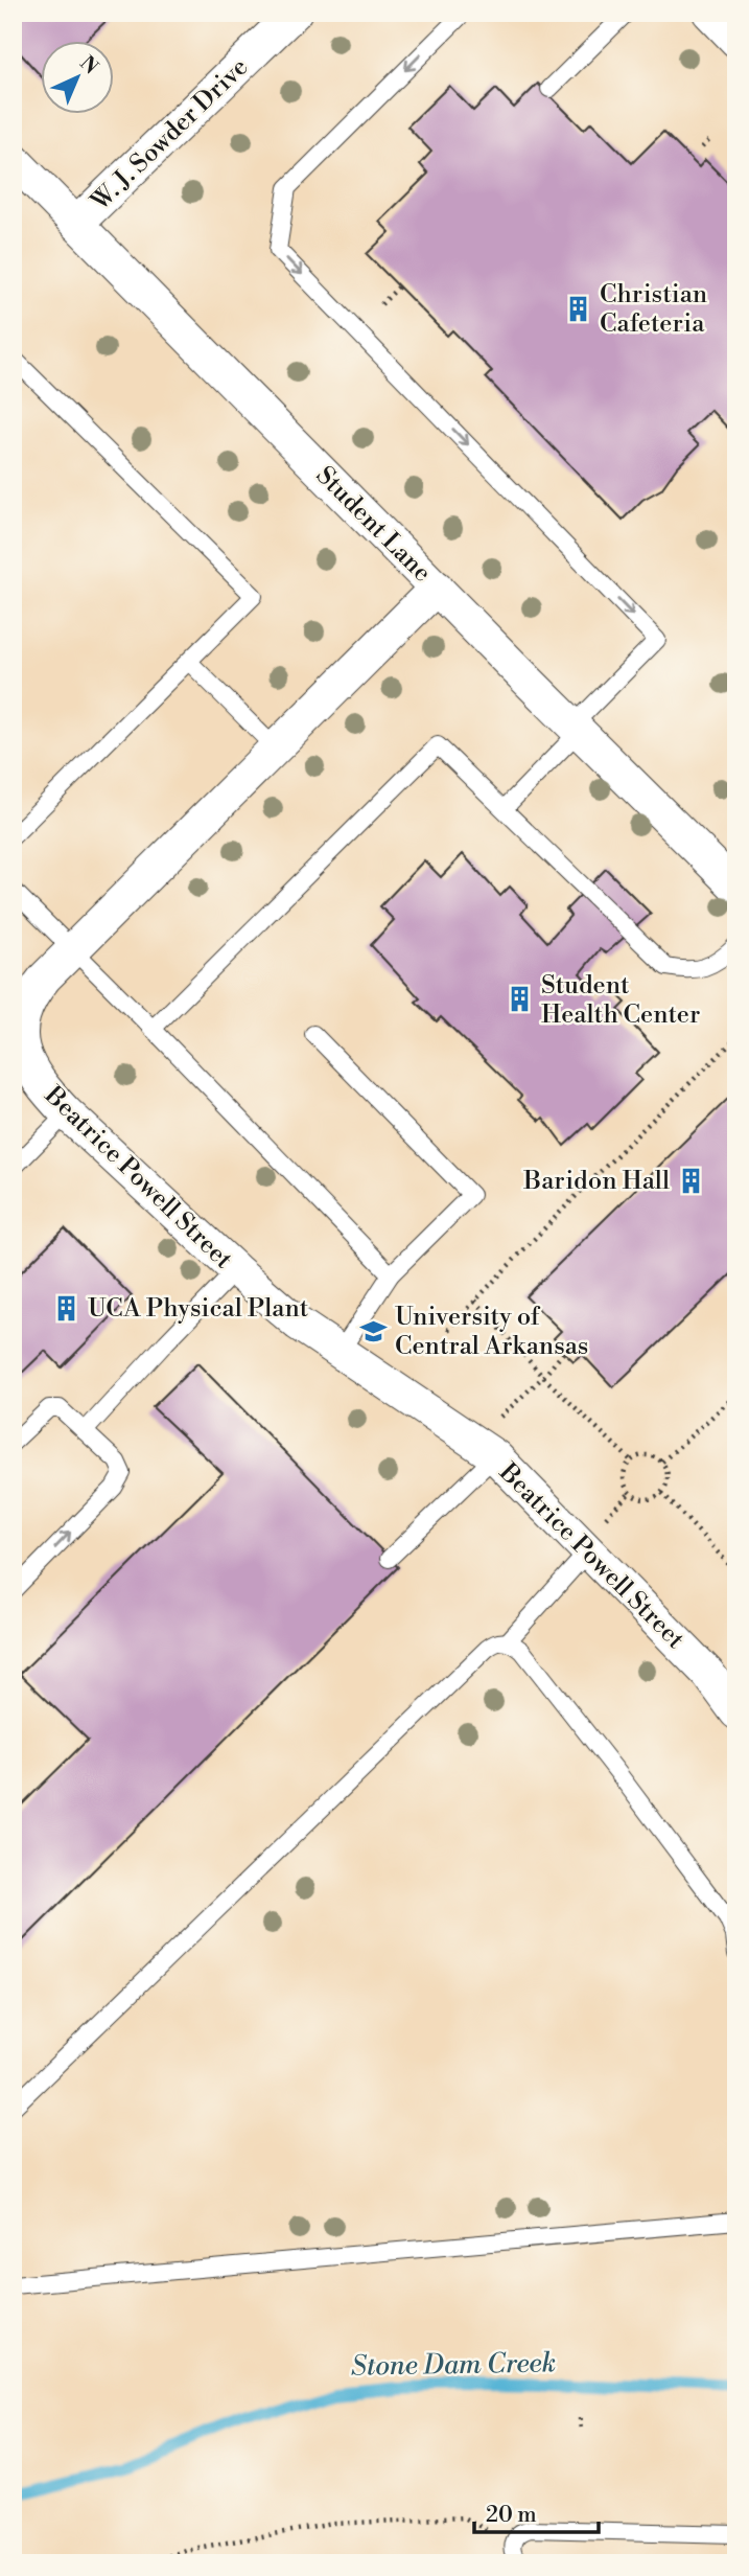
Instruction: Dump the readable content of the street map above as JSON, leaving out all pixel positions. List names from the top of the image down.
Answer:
{
  "streets": {
    "street": ["W. J. Sowder Drive", "Student Lane", "Beatrice Powell Street"]
  },
  "crossings": [
    ["W. J. Sowder Drive", "Student Lane"],
    ["Student Lane", "Beatrice Powell Street"]
  ],
  "water": ["Stone Dam Creek"],
  "places": {
    "building": [
      "Christian Cafeteria",
      "Student Health Center",
      "Baridon Hall",
      "UCA Physical Plant"
    ],
    "school or university": ["University of Central Arkansas"]
  },
  "scale_bar": "20 m",
  "north": "top right"
}
